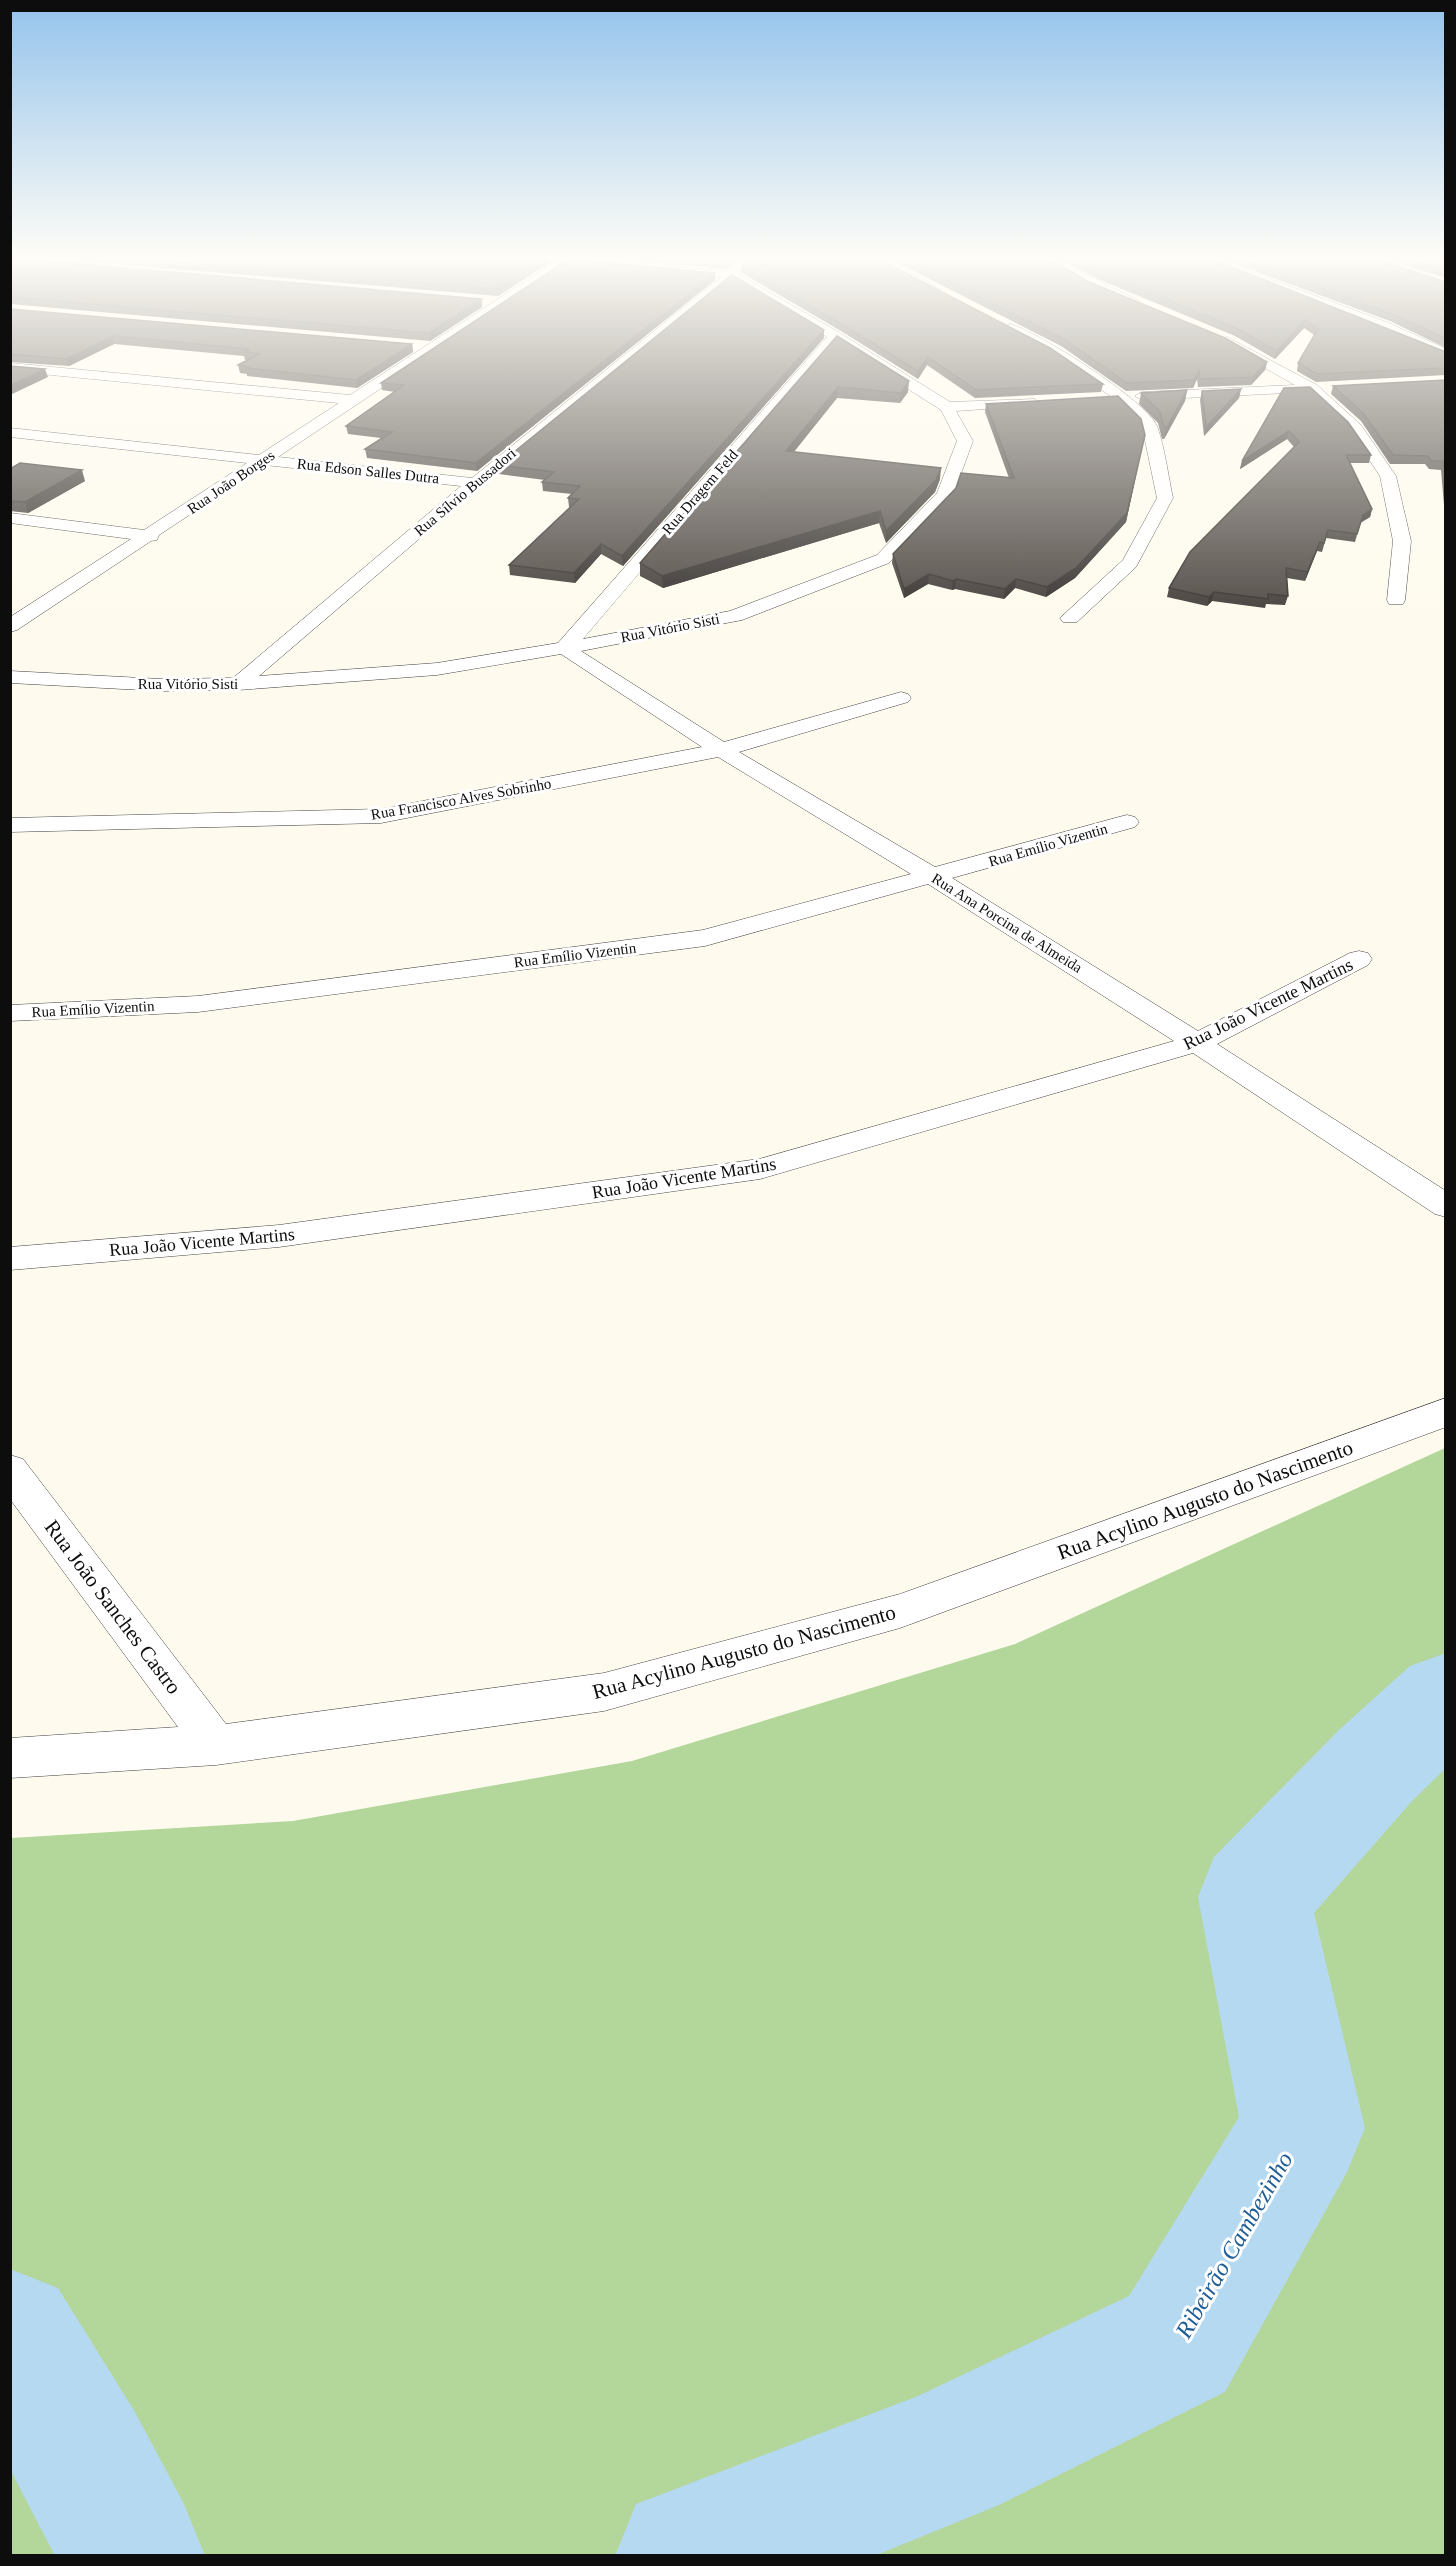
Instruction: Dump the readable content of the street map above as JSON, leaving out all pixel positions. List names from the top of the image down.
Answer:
{
  "streets": {
    "street": [
      "Rua Edson Salles Dutra",
      "Rua João Borges",
      "Rua Sílvio Bussadori",
      "Rua Dragem Feld",
      "Rua Vitório Sisti",
      "Rua Francisco Alves Sobrinho",
      "Rua Emílio Vizentin",
      "Rua Ana Porcina de Almeida",
      "Rua João Vicente Martins",
      "Rua Acylino Augusto do Nascimento",
      "Rua João Sanches Castro"
    ]
  },
  "crossings": [
    ["Rua Edson Salles Dutra", "Rua João Borges"],
    ["Rua Edson Salles Dutra", "Rua Sílvio Bussadori"],
    ["Rua Sílvio Bussadori", "Rua Vitório Sisti"],
    ["Rua Dragem Feld", "Rua Vitório Sisti"],
    ["Rua Dragem Feld", "Rua Ana Porcina de Almeida"],
    ["Rua Vitório Sisti", "Rua Ana Porcina de Almeida"],
    ["Rua Francisco Alves Sobrinho", "Rua Ana Porcina de Almeida"],
    ["Rua Emílio Vizentin", "Rua Ana Porcina de Almeida"],
    ["Rua Ana Porcina de Almeida", "Rua João Vicente Martins"],
    ["Rua Acylino Augusto do Nascimento", "Rua João Sanches Castro"]
  ],
  "water": ["Ribeirão Cambezinho"]
}
